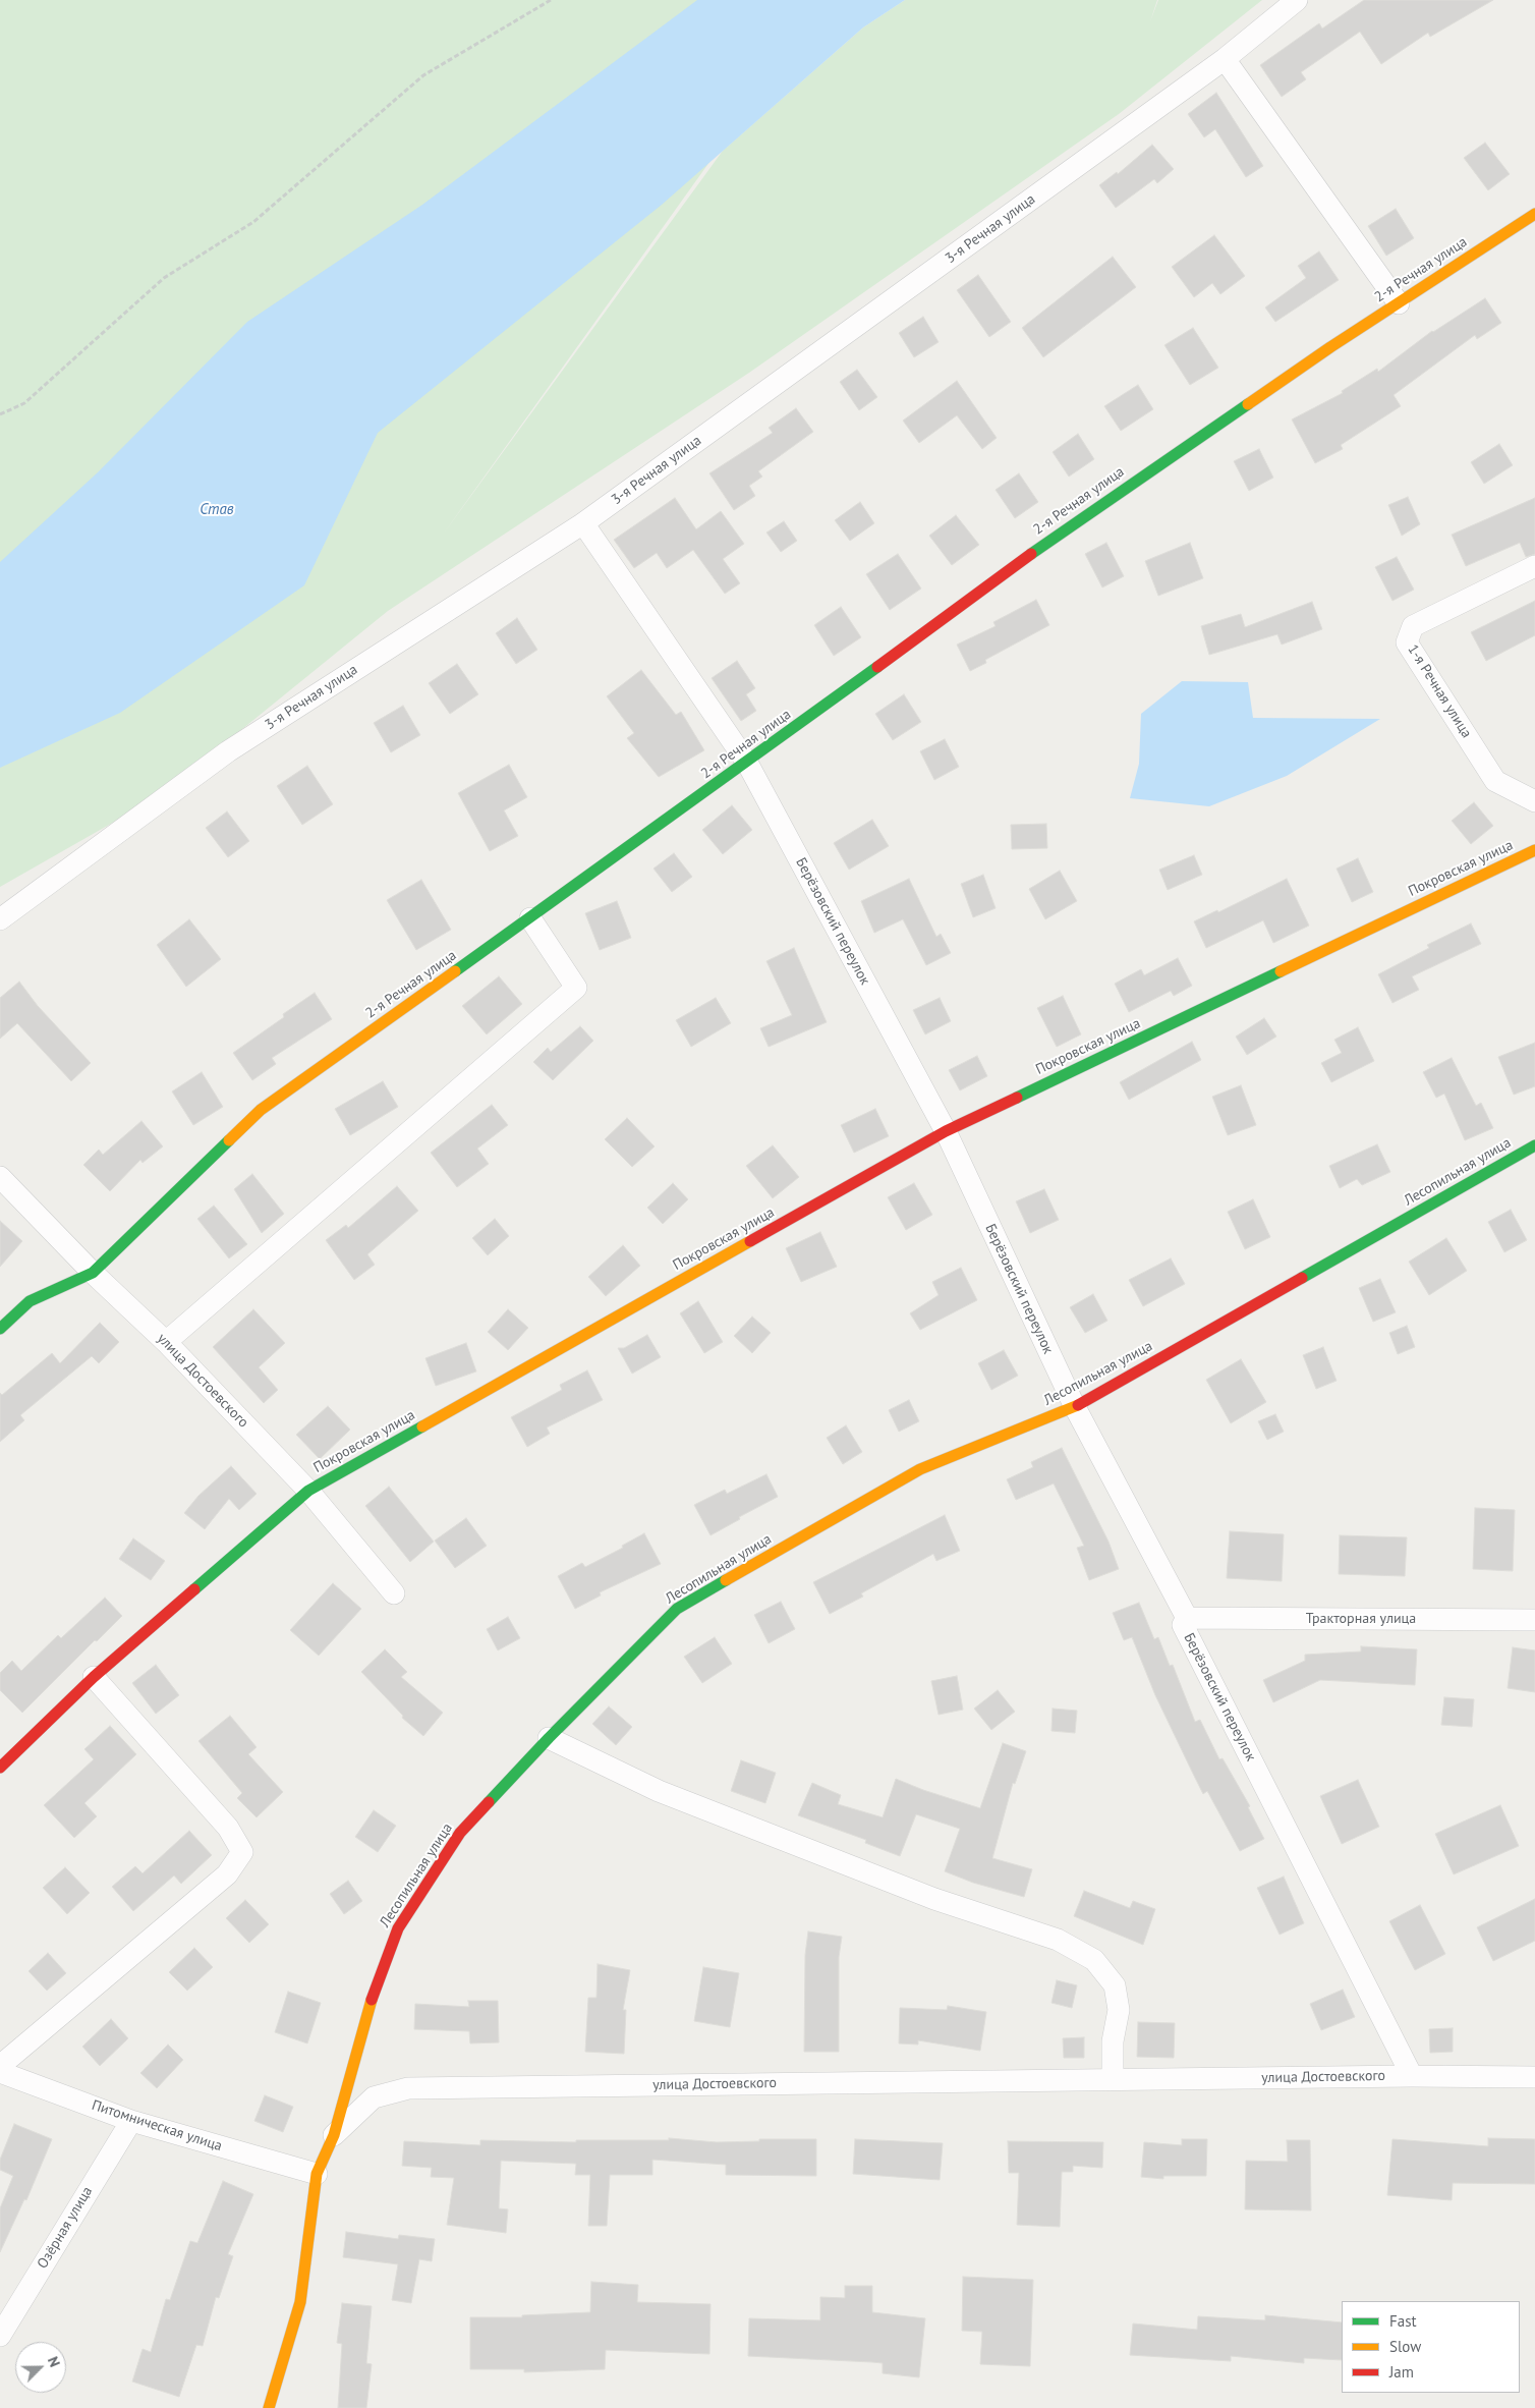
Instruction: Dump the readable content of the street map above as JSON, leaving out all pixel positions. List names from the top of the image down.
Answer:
{
  "streets": {
    "street": [
      "3-я Речная улица",
      "2-я Речная улица",
      "1-я Речная улица",
      "Покровская улица",
      "Берёзовский переулок",
      "Лесопильная улица",
      "улица Достоевского",
      "Тракторная улица",
      "Питомническая улица",
      "Озёрная улица"
    ]
  },
  "crossings": [
    ["3-я Речная улица", "Берёзовский переулок"],
    ["2-я Речная улица", "Берёзовский переулок"],
    ["2-я Речная улица", "улица Достоевского"],
    ["Покровская улица", "Берёзовский переулок"],
    ["Покровская улица", "улица Достоевского"],
    ["Берёзовский переулок", "Лесопильная улица"],
    ["Берёзовский переулок", "улица Достоевского"],
    ["Берёзовский переулок", "Тракторная улица"],
    ["Лесопильная улица", "улица Достоевского"],
    ["Лесопильная улица", "Питомническая улица"],
    ["Питомническая улица", "Озёрная улица"]
  ],
  "water": ["Став"],
  "legend": ["Fast", "Slow", "Jam"],
  "north": "top right"
}
